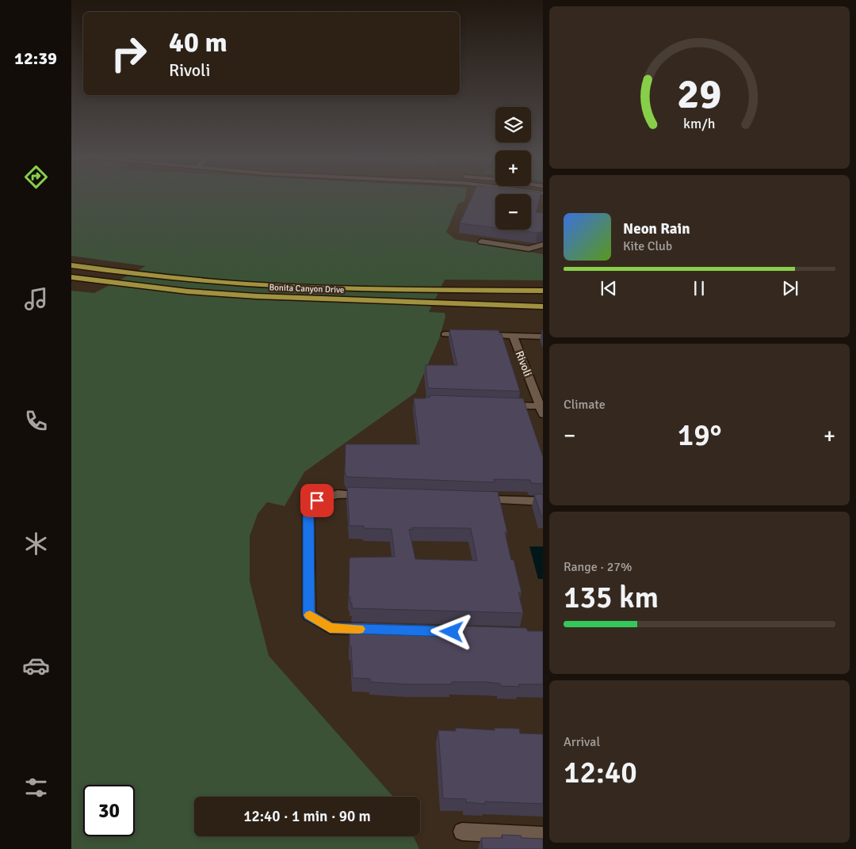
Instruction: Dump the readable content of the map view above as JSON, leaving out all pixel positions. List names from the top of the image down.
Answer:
{
  "streets": {
    "main road": ["Bonita Canyon Drive"],
    "street": ["Rivoli"]
  },
  "page": {
    "tabs": "12:39",
    "turn": ["40 m", "Rivoli"],
    "map_buttons": ["+", "−"],
    "song": ["Neon Rain", "Kite Club"],
    "tile": [
      "Climate",
      ["Range · 27%", "135 km"],
      ["Arrival", "12:40"]
    ],
    "heat": ["−", "19°", "+"],
    "limit": "30",
    "trip": "12:40 · 1 min · 90 m",
    "gauge": ["29", "km/h"]
  }
}
